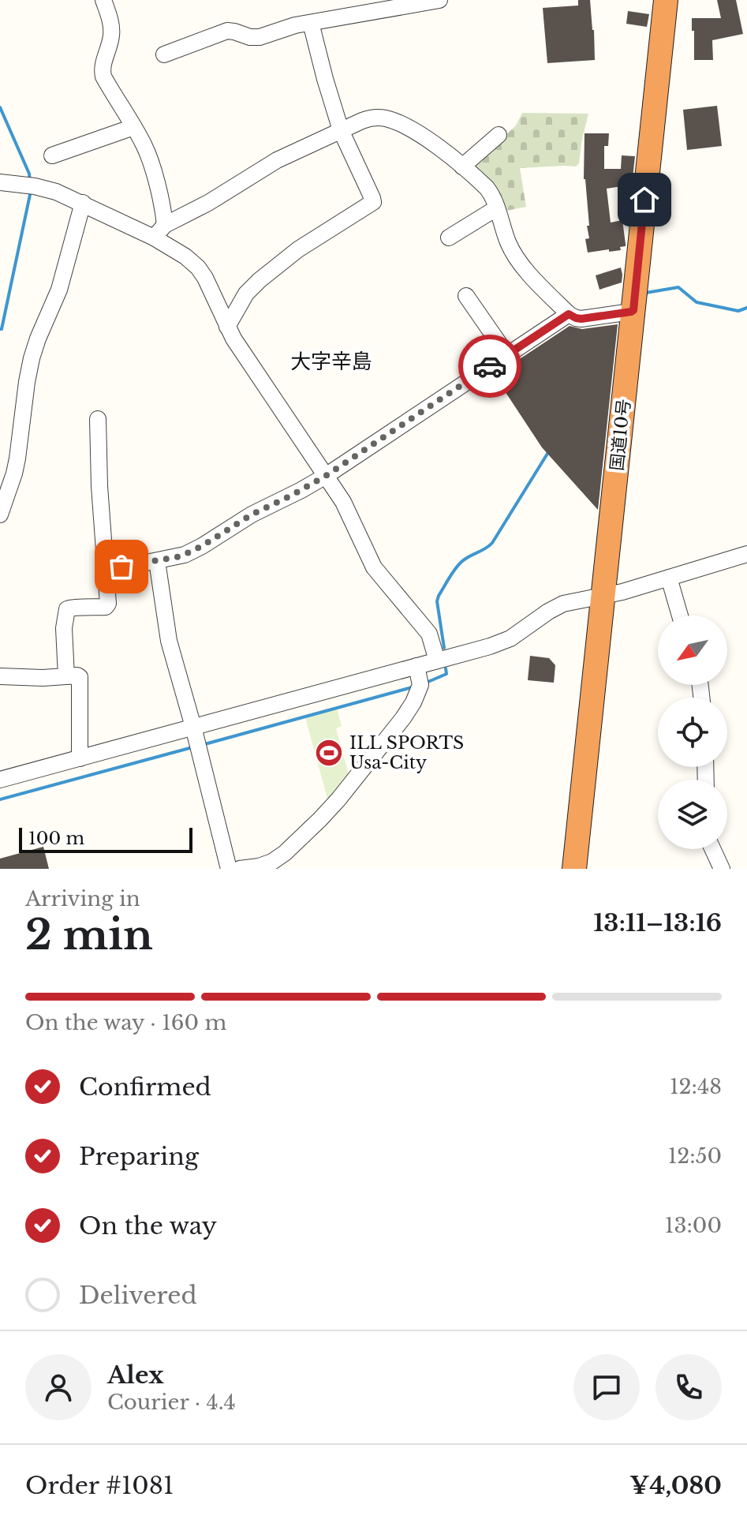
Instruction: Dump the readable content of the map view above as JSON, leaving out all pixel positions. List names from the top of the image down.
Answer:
{
  "streets": {
    "highway": ["国道10号"]
  },
  "districts": ["大字辛島"],
  "places": {
    "sports": ["ILL SPORTS Usa-City"]
  },
  "scale_bar": "100 m",
  "north": "bottom left",
  "page": {
    "scale": "100 m",
    "heading": ["2 min", "Arriving in", "13:11–13:16"],
    "panel": [
      "Alex",
      "Courier · 4.4",
      "Order #1081",
      "¥4,080"
    ],
    "bar": "On the way · 160 m",
    "list": [
      ["Confirmed", "12:48"],
      ["Preparing", "12:50"],
      ["On the way", "13:00"],
      "Delivered"
    ]
  }
}
